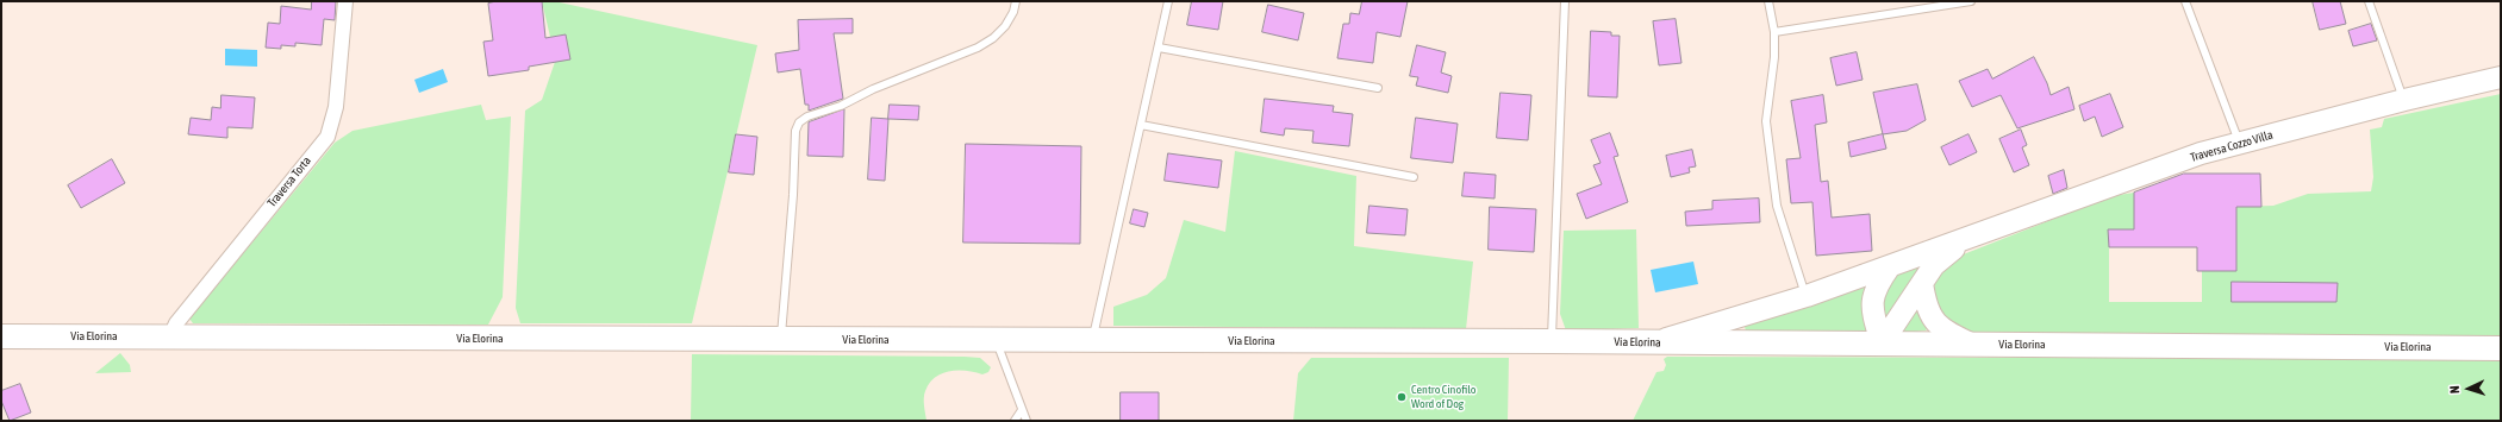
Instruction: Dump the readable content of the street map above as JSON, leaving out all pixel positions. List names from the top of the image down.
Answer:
{
  "streets": {
    "main road": ["Via Elorina"],
    "street": ["Traversa Cozzo Villa", "Traversa Torta"]
  },
  "crossings": [
    ["Traversa Cozzo Villa", "Via Elorina"],
    ["Traversa Torta", "Via Elorina"]
  ],
  "places": ["Centro Cinofilo Word of Dog"],
  "north": "left"
}
